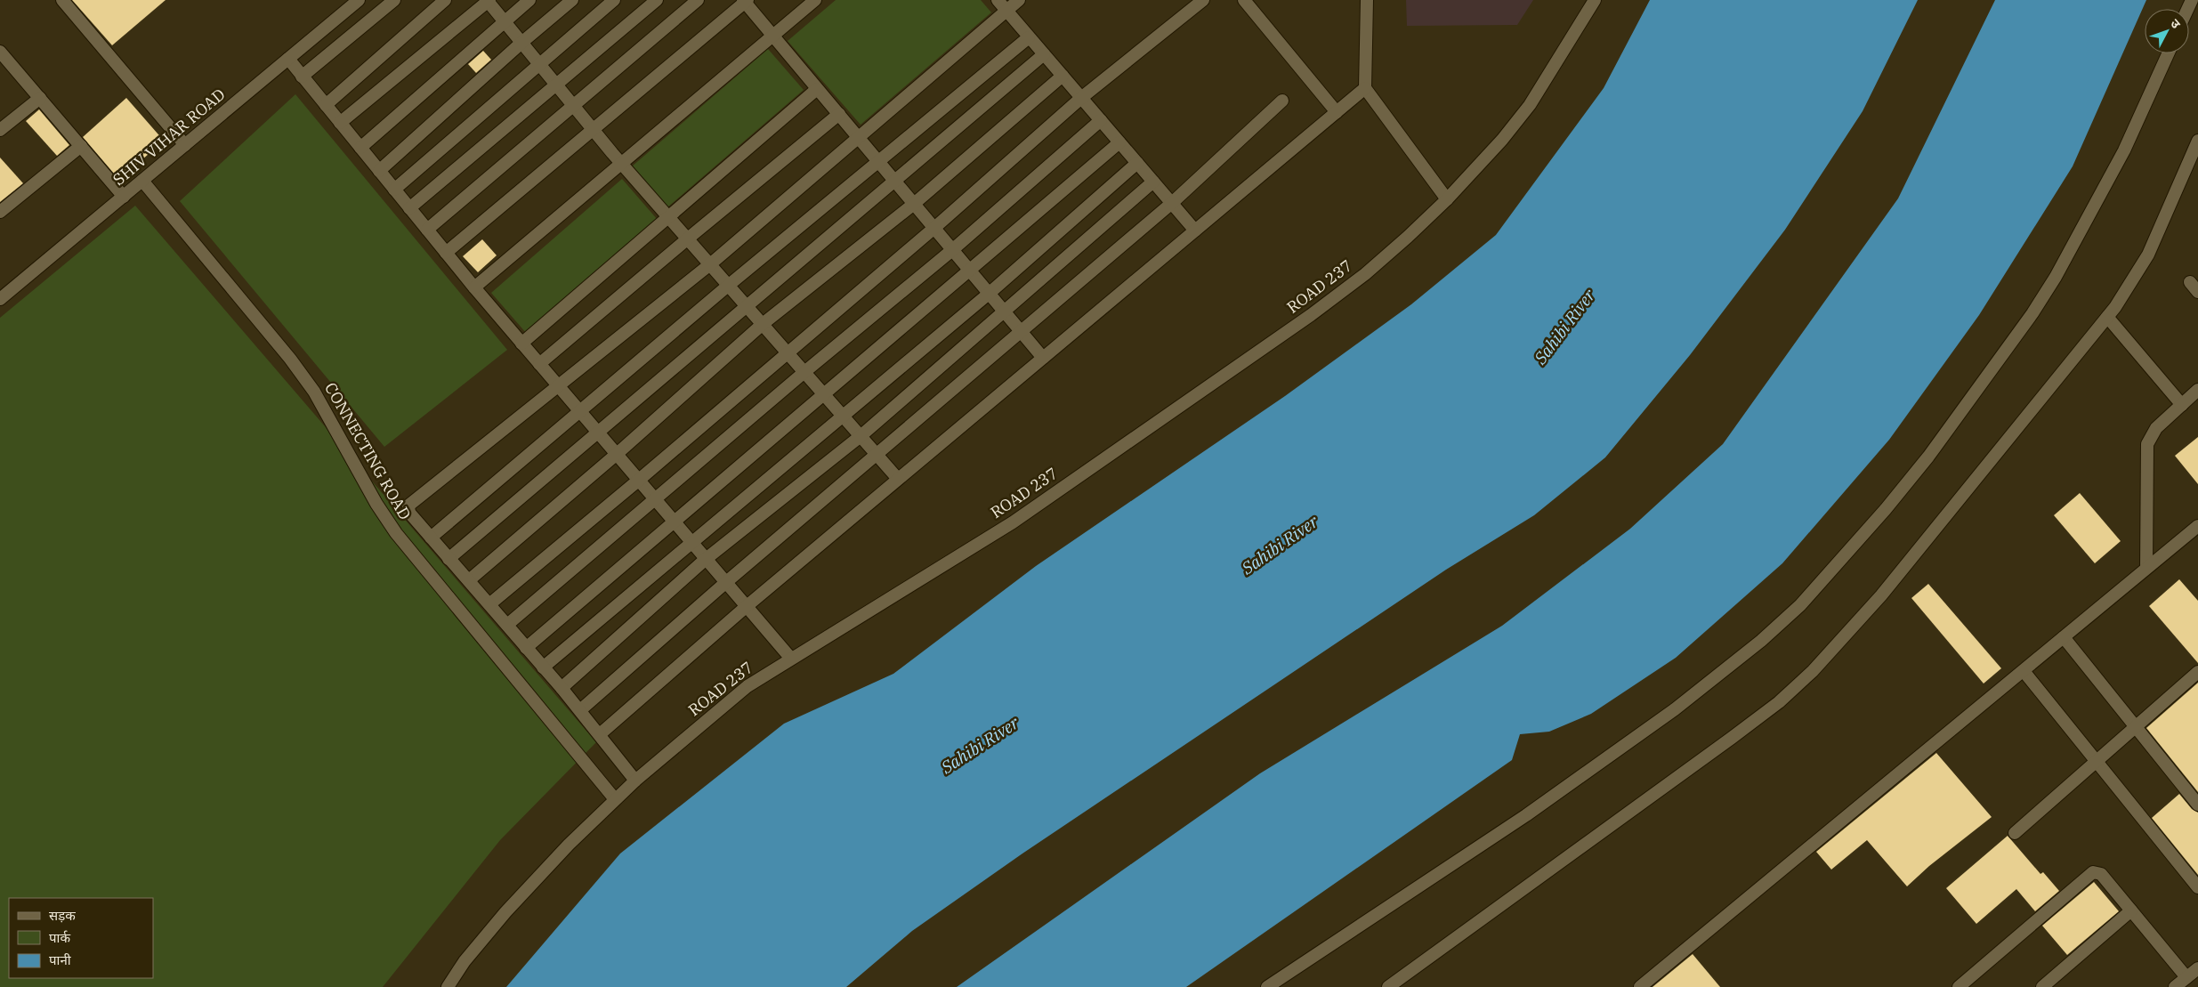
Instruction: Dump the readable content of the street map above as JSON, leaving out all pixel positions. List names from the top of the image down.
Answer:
{
  "streets": {
    "street": ["SHIV VIHAR ROAD", "ROAD 237", "CONNECTING ROAD"]
  },
  "crossings": [
    ["SHIV VIHAR ROAD", "CONNECTING ROAD"],
    ["ROAD 237", "CONNECTING ROAD"]
  ],
  "water": ["Sahibi River"],
  "legend": ["सड़क", "पार्क", "पानी"],
  "north": "top right"
}
